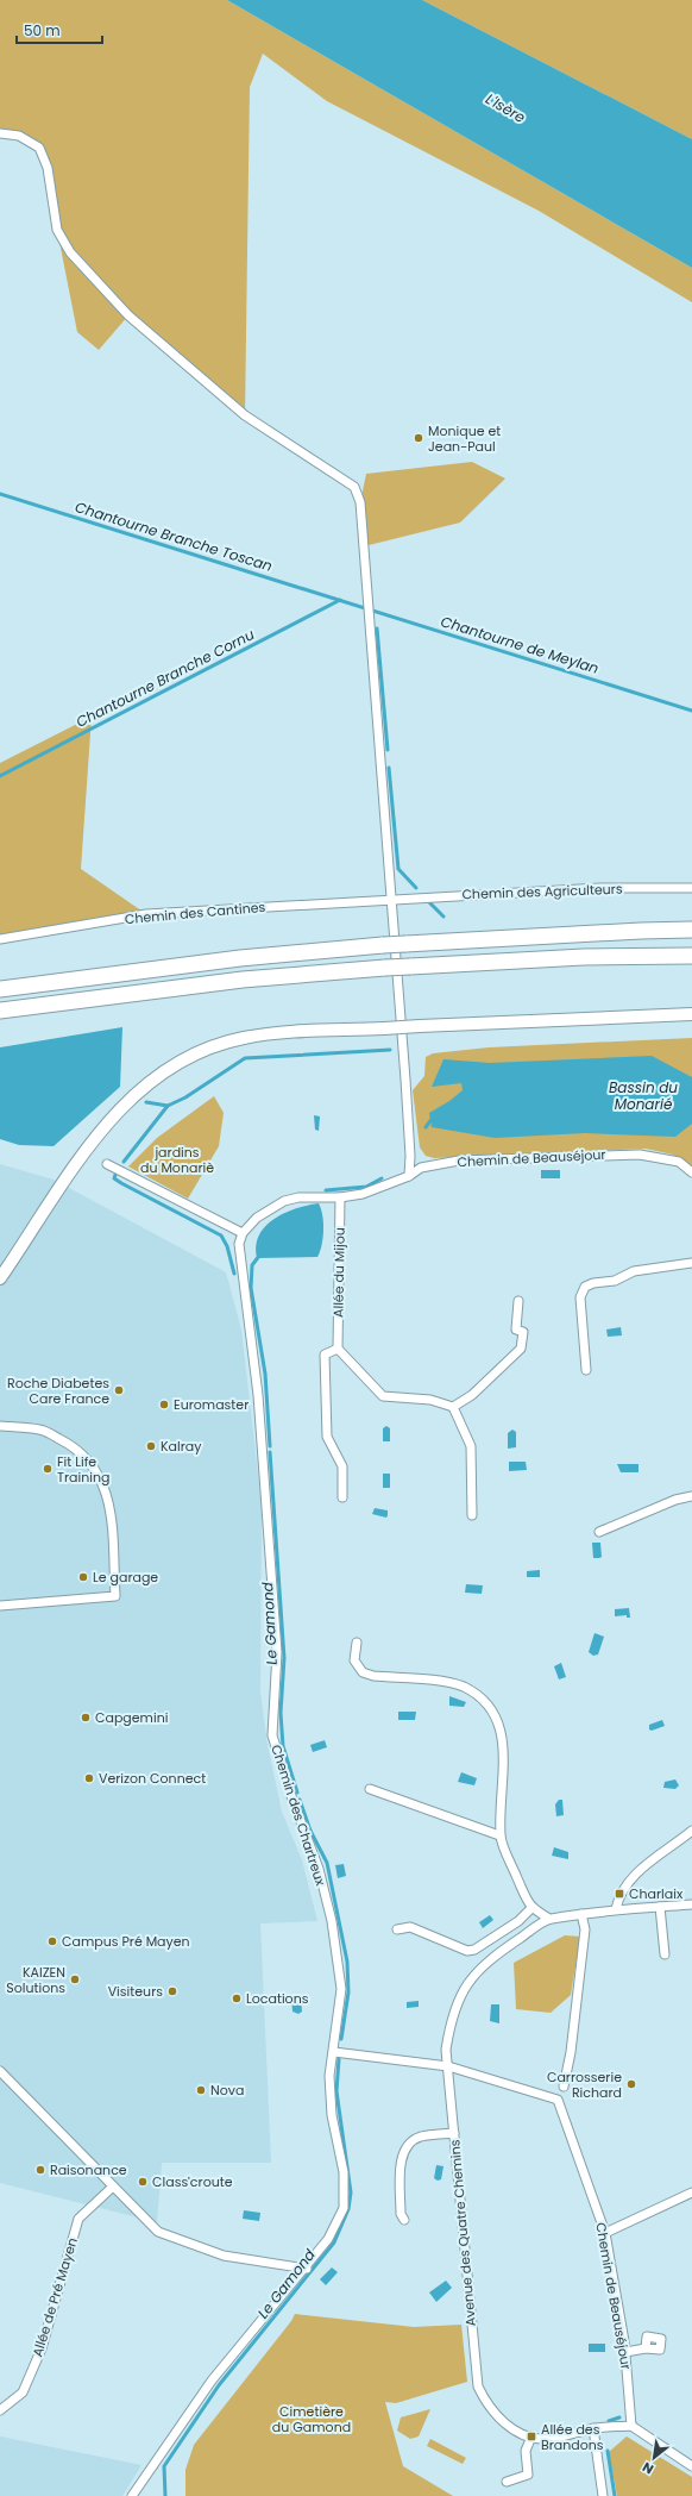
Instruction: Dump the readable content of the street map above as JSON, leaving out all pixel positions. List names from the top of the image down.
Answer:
{
  "streets": {
    "street": [
      "Chemin des Agriculteurs",
      "Chemin des Cantines",
      "Chemin de Beauséjour",
      "Allée du Mijou",
      "Chemin des Chartreux",
      "Avenue des Quatre Chemins",
      "Allée de Pré Mayen"
    ]
  },
  "crossings": [
    ["Chemin des Agriculteurs", "Chemin des Cantines"],
    ["Chemin de Beauséjour", "Allée du Mijou"],
    ["Chemin de Beauséjour", "Chemin des Chartreux"],
    ["Chemin de Beauséjour", "Avenue des Quatre Chemins"]
  ],
  "water": [
    "L'Isère",
    "Chantourne Branche Toscan",
    "Chantourne de Meylan",
    "Chantourne Branche Cornu",
    "Bassin du Monarié",
    "Le Gamond"
  ],
  "parks": ["jardins du Monariè", "Cimetière du Gamond"],
  "places": {
    "other": [
      "Monique et Jean-Paul",
      "Roche Diabetes Care France",
      "Euromaster",
      "Kalray",
      "Fit Life Training",
      "Le garage",
      "Capgemini",
      "Verizon Connect",
      "Campus Pré Mayen",
      "KAIZEN Solutions",
      "Visiteurs",
      "Locations",
      "Carrosserie Richard",
      "Nova",
      "Raisonance",
      "Class'croute"
    ],
    "transit": ["Charlaix", "Allée des Brandons"]
  },
  "scale_bar": "50 m",
  "north": "bottom left"
}
